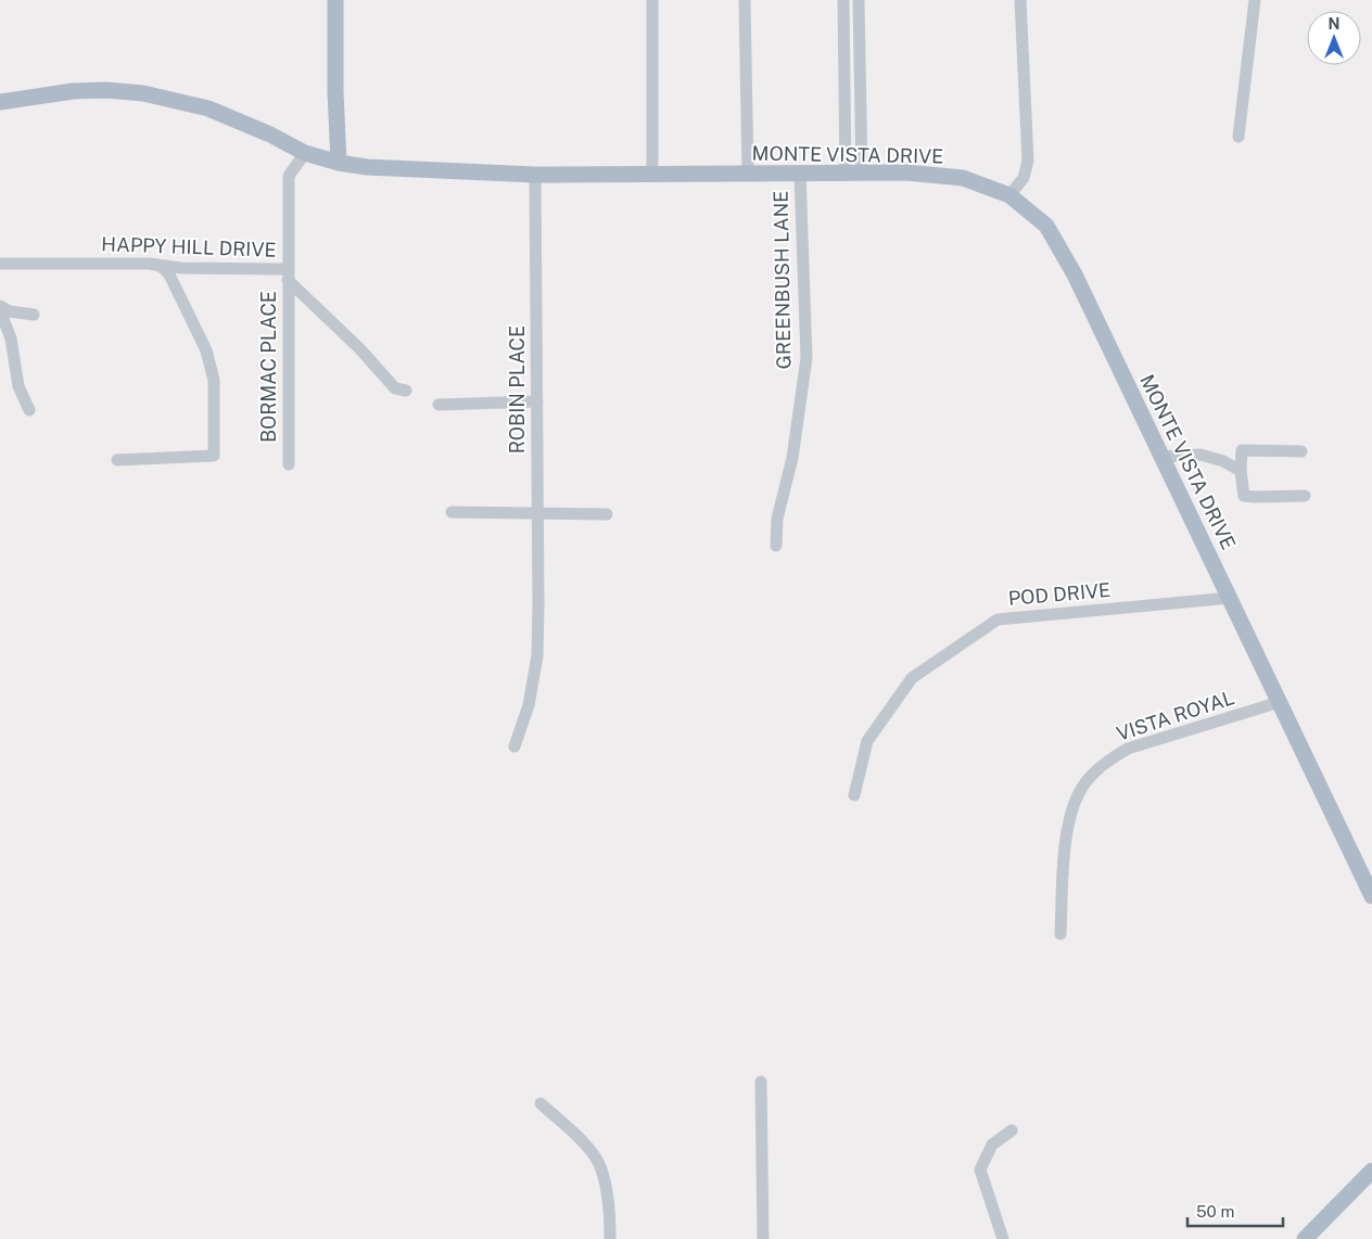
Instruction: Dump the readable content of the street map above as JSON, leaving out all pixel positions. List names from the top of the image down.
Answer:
{
  "streets": {
    "main road": ["MONTE VISTA DRIVE"],
    "street": [
      "HAPPY HILL DRIVE",
      "GREENBUSH LANE",
      "BORMAC PLACE",
      "ROBIN PLACE",
      "POD DRIVE",
      "VISTA ROYAL"
    ]
  },
  "crossings": [
    ["MONTE VISTA DRIVE", "HAPPY HILL DRIVE"],
    ["MONTE VISTA DRIVE", "GREENBUSH LANE"],
    ["MONTE VISTA DRIVE", "ROBIN PLACE"],
    ["MONTE VISTA DRIVE", "POD DRIVE"],
    ["MONTE VISTA DRIVE", "VISTA ROYAL"],
    ["HAPPY HILL DRIVE", "BORMAC PLACE"]
  ],
  "scale_bar": "50 m",
  "north": "top"
}
